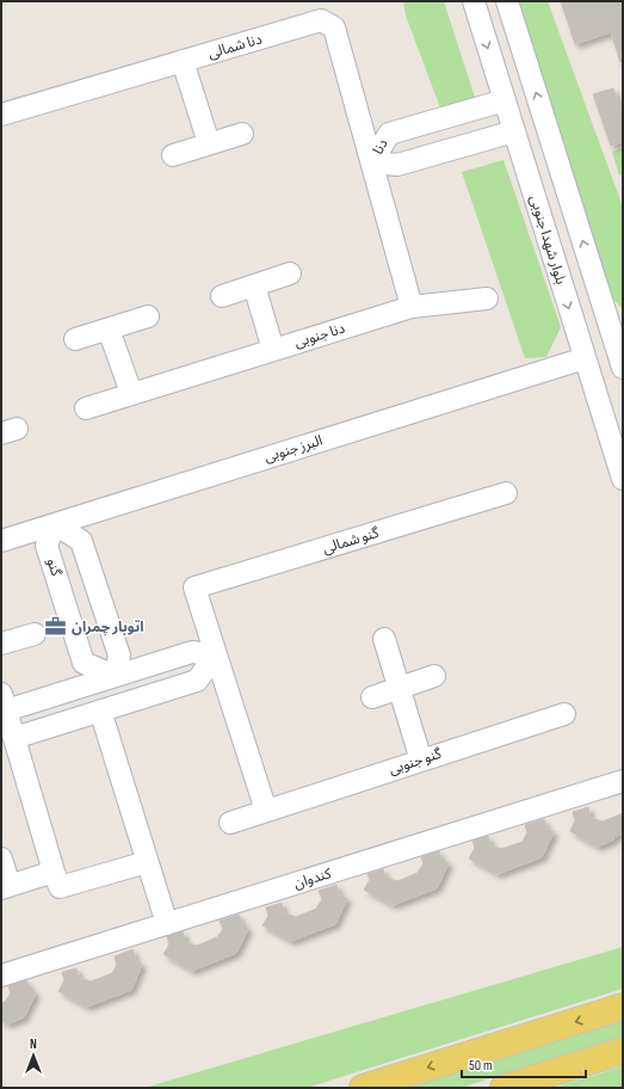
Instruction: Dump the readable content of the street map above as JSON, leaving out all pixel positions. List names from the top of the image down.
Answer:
{
  "streets": {
    "street": [
      "دنا شمالی",
      "دنا",
      "بلوار شهدا جنوبی",
      "دنا جنوبی",
      "البرز جنوبی",
      "گنو شمالی",
      "گنو",
      "گنو جنوبی",
      "کندوان"
    ]
  },
  "crossings": [
    ["دنا شمالی", "دنا"],
    ["دنا", "بلوار شهدا جنوبی"],
    ["بلوار شهدا جنوبی", "البرز جنوبی"],
    ["البرز جنوبی", "گنو"]
  ],
  "places": {
    "office": ["اتوبار چمران"]
  },
  "scale_bar": "50 m",
  "north": "top"
}
